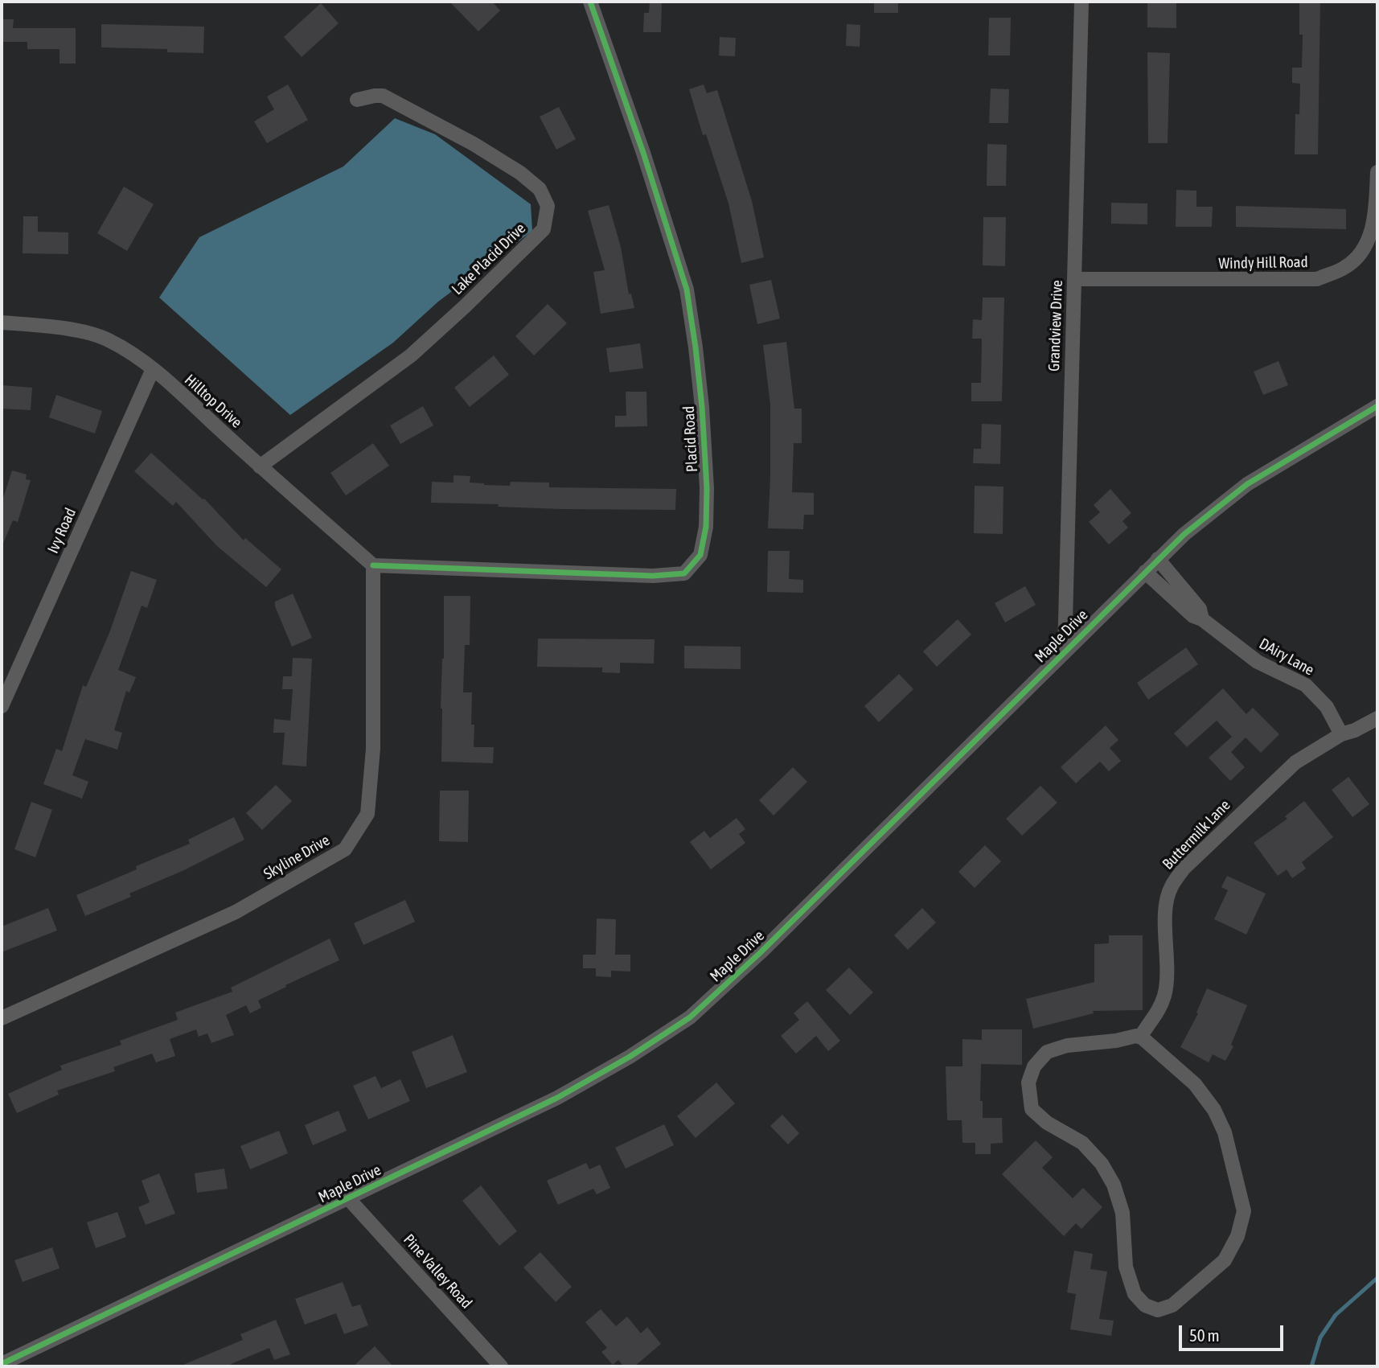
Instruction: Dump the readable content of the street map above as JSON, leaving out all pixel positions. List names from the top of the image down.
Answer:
{
  "streets": {
    "street": [
      "Lake Placid Drive",
      "Windy Hill Road",
      "Grandview Drive",
      "Hilltop Drive",
      "Placid Road",
      "Ivy Road",
      "Maple Drive",
      "DAiry Lane",
      "Buttermilk Lane",
      "Skyline Drive",
      "Pine Valley Road"
    ]
  },
  "crossings": [
    ["Lake Placid Drive", "Hilltop Drive"],
    ["Windy Hill Road", "Grandview Drive"],
    ["Grandview Drive", "Maple Drive"],
    ["Hilltop Drive", "Placid Road"],
    ["Hilltop Drive", "Ivy Road"],
    ["Hilltop Drive", "Skyline Drive"],
    ["Placid Road", "Skyline Drive"],
    ["Maple Drive", "Pine Valley Road"],
    ["DAiry Lane", "Buttermilk Lane"]
  ],
  "scale_bar": "50 m"
}
